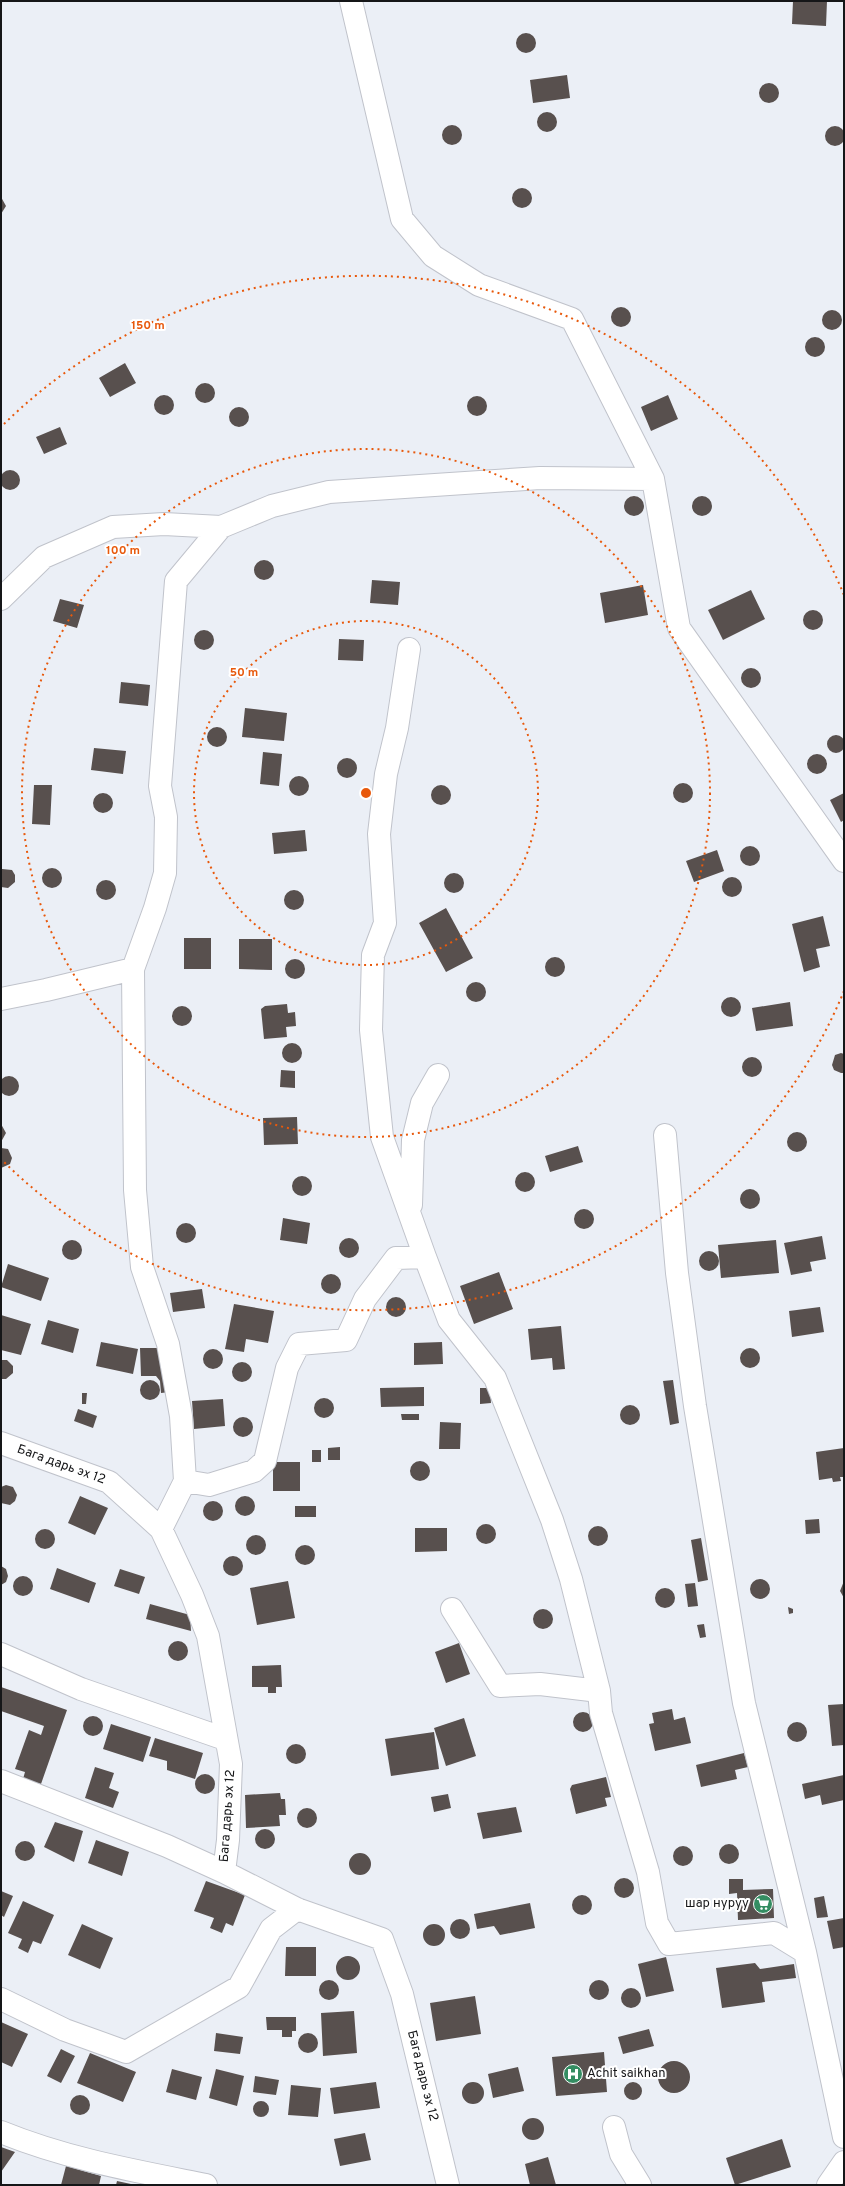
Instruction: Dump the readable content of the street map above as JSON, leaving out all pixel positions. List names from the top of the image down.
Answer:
{
  "streets": {
    "street": ["Бага дарь эх 12"]
  },
  "places": {
    "supermarket": ["шар нуруу"],
    "hospital": ["Achit saikhan"]
  },
  "rings": ["150 m", "100 m", "50 m"]
}
